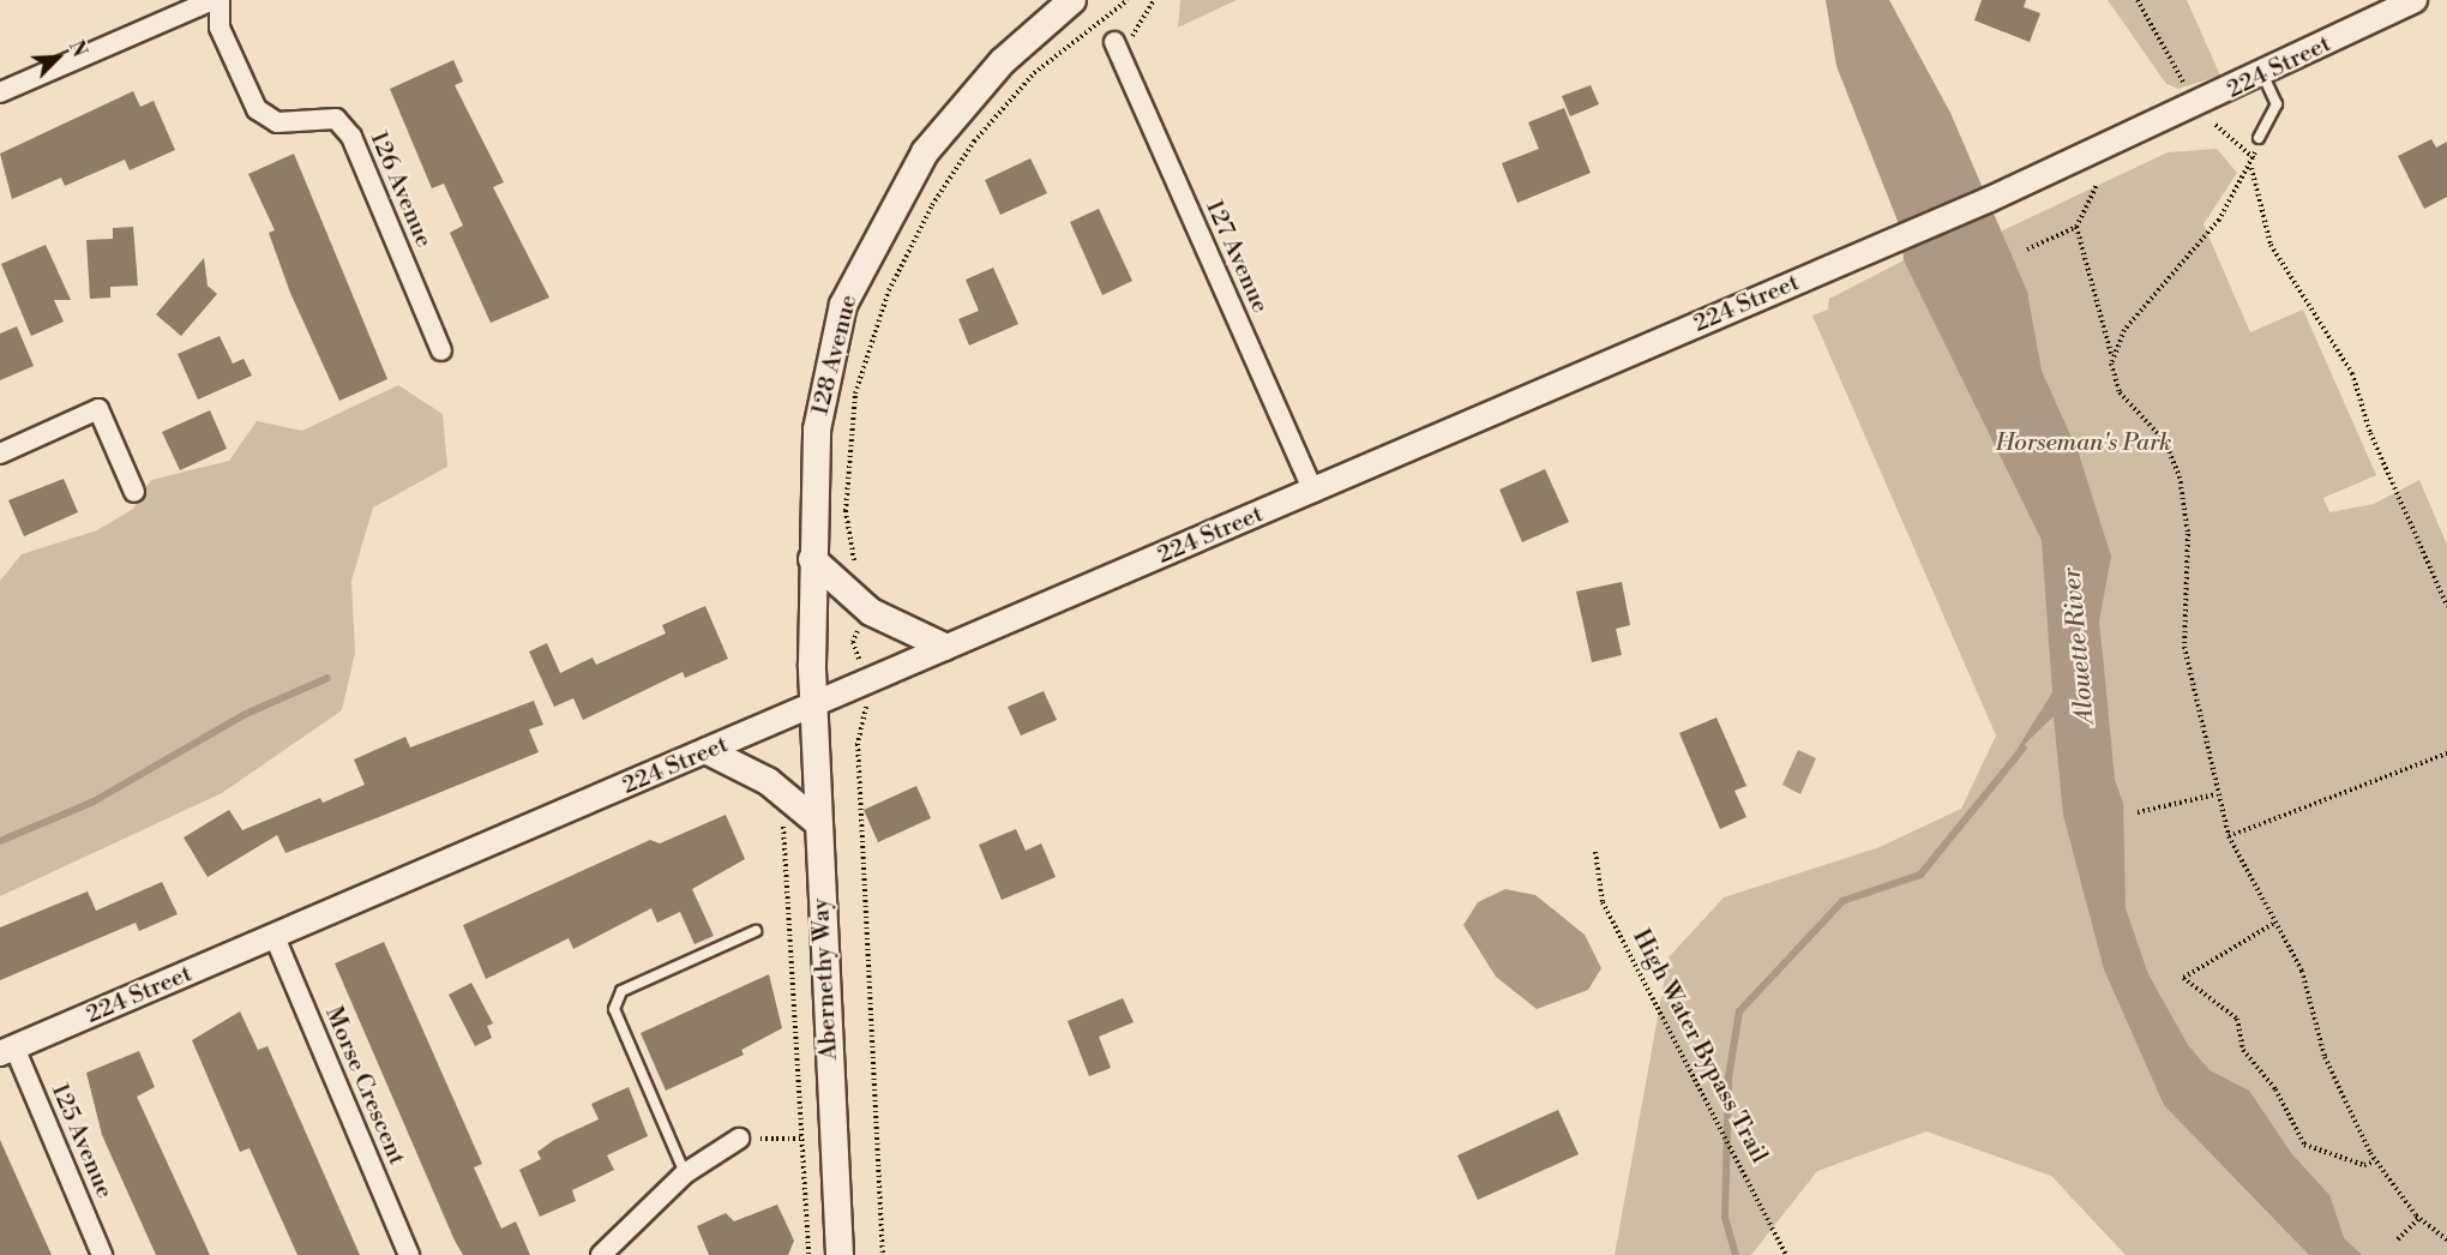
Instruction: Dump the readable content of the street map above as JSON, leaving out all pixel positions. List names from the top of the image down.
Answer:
{
  "streets": {
    "main road": ["128 Avenue", "Abernethy Way"],
    "street": [
      "224 Street",
      "126 Avenue",
      "127 Avenue",
      "Morse Crescent",
      "125 Avenue"
    ],
    "path": ["High Water Bypass Trail"]
  },
  "crossings": [
    ["224 Street", "127 Avenue"],
    ["224 Street", "128 Avenue"],
    ["224 Street", "Abernethy Way"],
    ["224 Street", "Morse Crescent"],
    ["224 Street", "125 Avenue"],
    ["128 Avenue", "Abernethy Way"]
  ],
  "water": ["Alouette River"],
  "parks": ["Horseman's Park"],
  "north": "top right"
}
